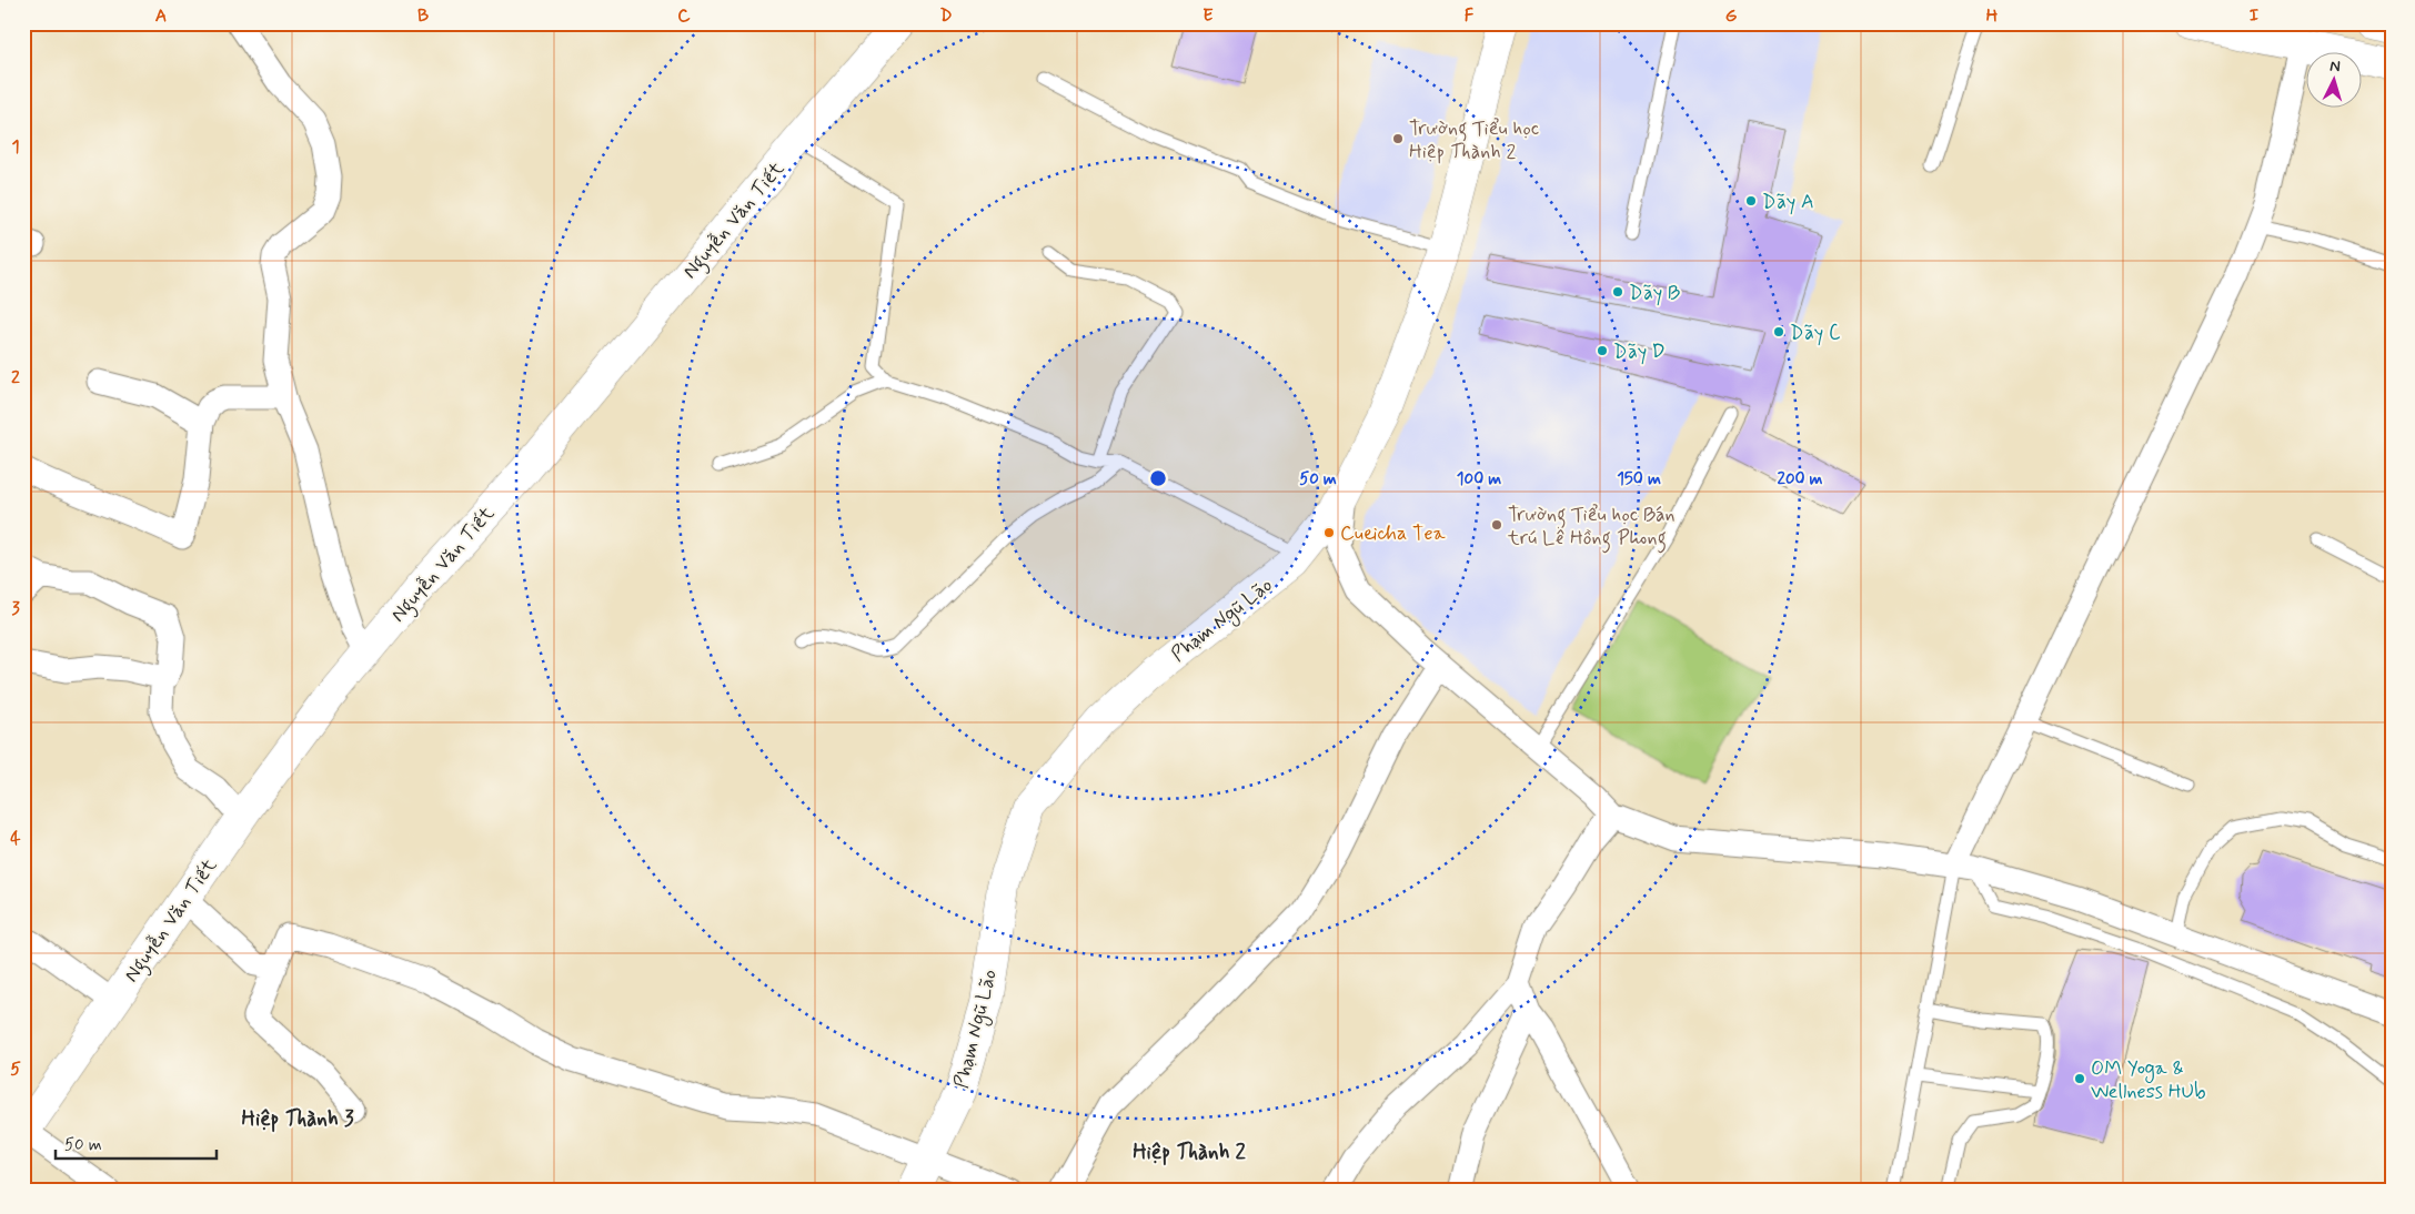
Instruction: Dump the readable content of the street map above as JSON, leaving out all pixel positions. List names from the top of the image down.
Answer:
{
  "streets": {
    "main road": ["Nguyễn Văn Tiết", "Phạm Ngũ Lão"]
  },
  "districts": ["Hiệp Thành 3", "Hiệp Thành 2"],
  "places": [
    "Trường Tiểu học Hiệp Thành 2",
    "Dãy A",
    "Dãy B",
    "Dãy C",
    "Dãy D",
    "Trường Tiểu học Bán trú Lê Hồng Phong",
    "Cueicha Tea",
    "OM Yoga & Wellness HUb"
  ],
  "scale_bar": "50 m",
  "north": "top",
  "grid": {
    "columns": [
      "A",
      "B",
      "C",
      "D",
      "E",
      "F",
      "G",
      "H",
      "I"
    ],
    "rows": [
      "1",
      "2",
      "3",
      "4",
      "5"
    ]
  },
  "rings": [
    "50 m",
    "100 m",
    "150 m",
    "200 m"
  ]
}
